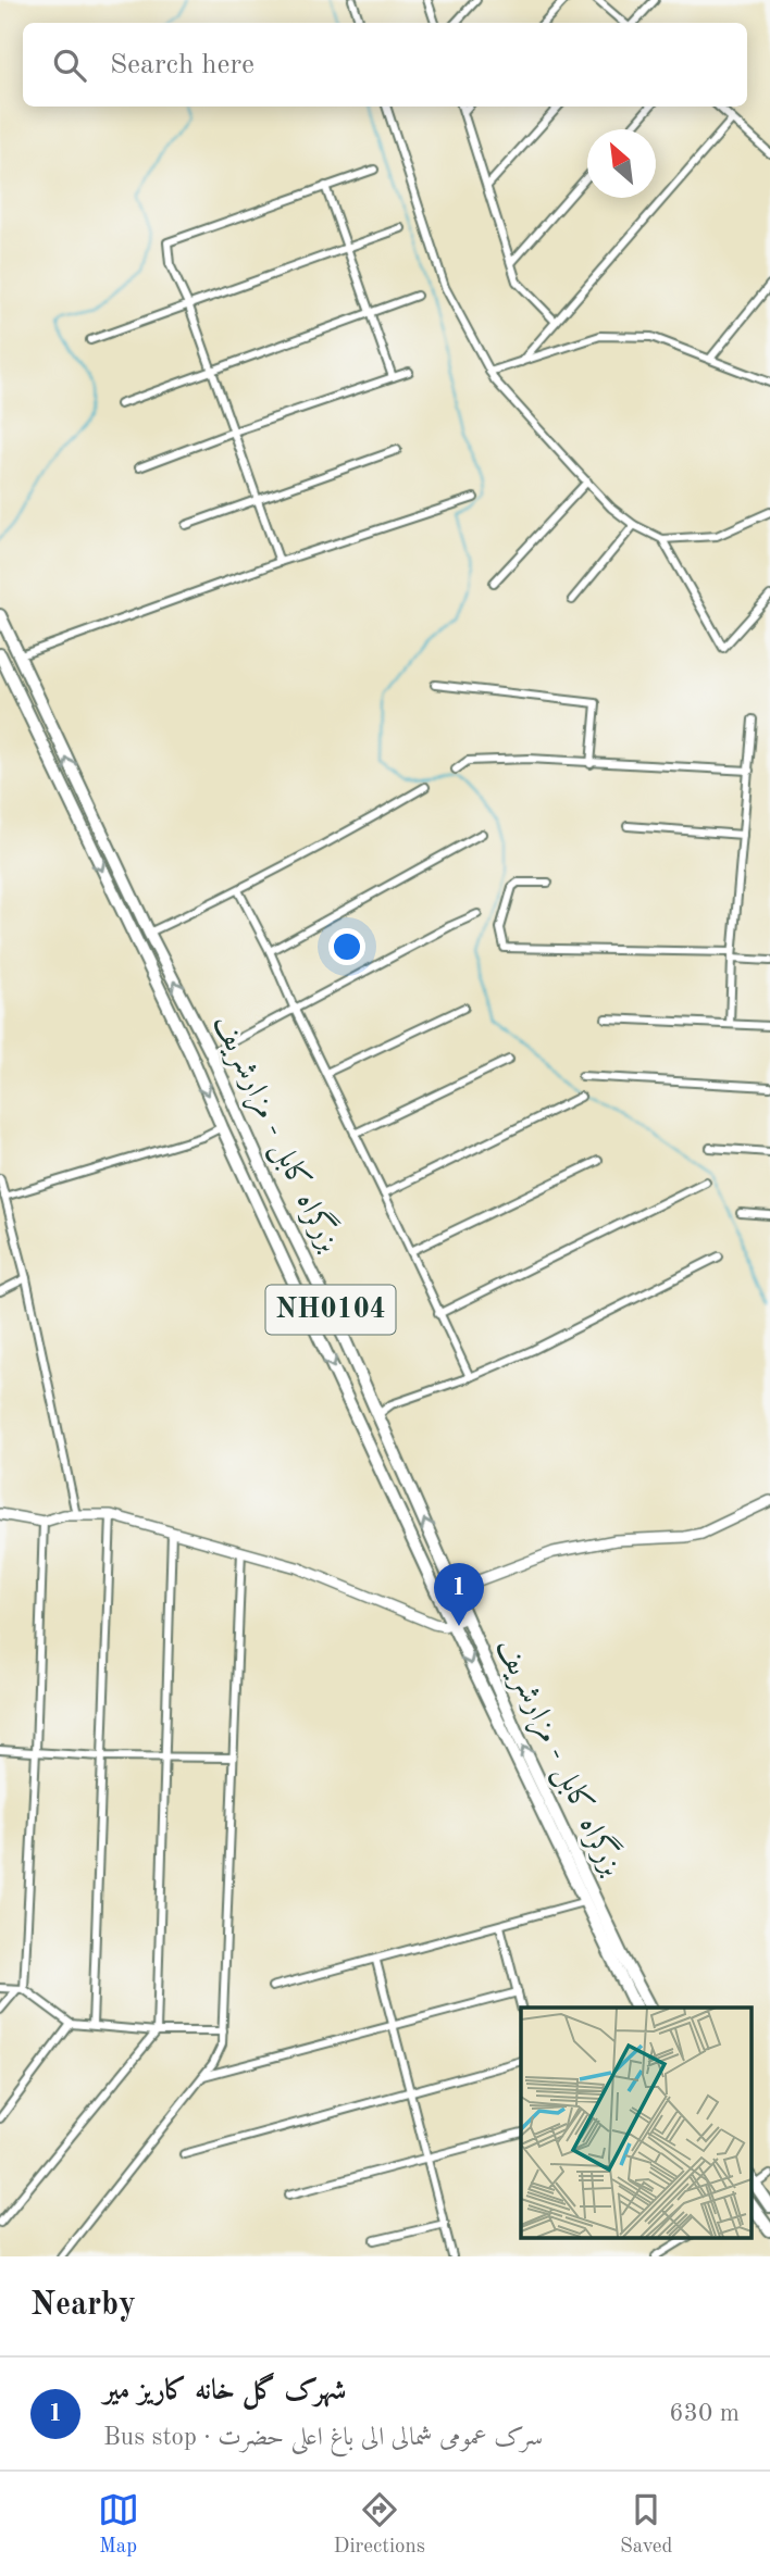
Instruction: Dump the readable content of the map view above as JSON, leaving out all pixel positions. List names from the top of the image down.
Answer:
{
  "streets": {
    "highway": ["بزرگراه کابل - مزارشریف", "NH0104"]
  },
  "north": "top left",
  "page": {
    "search": "Search here",
    "pins": "1",
    "heading": "Nearby",
    "list": [
      {
        "mark": "1",
        "name": "شهرک گل خانه کاریز میر",
        "note": "Bus stop · سرک عمومی شمالی الی باغ اعلی حضرت",
        "value": "630 m"
      }
    ],
    "nav": ["Map", "Directions", "Saved"]
  }
}
